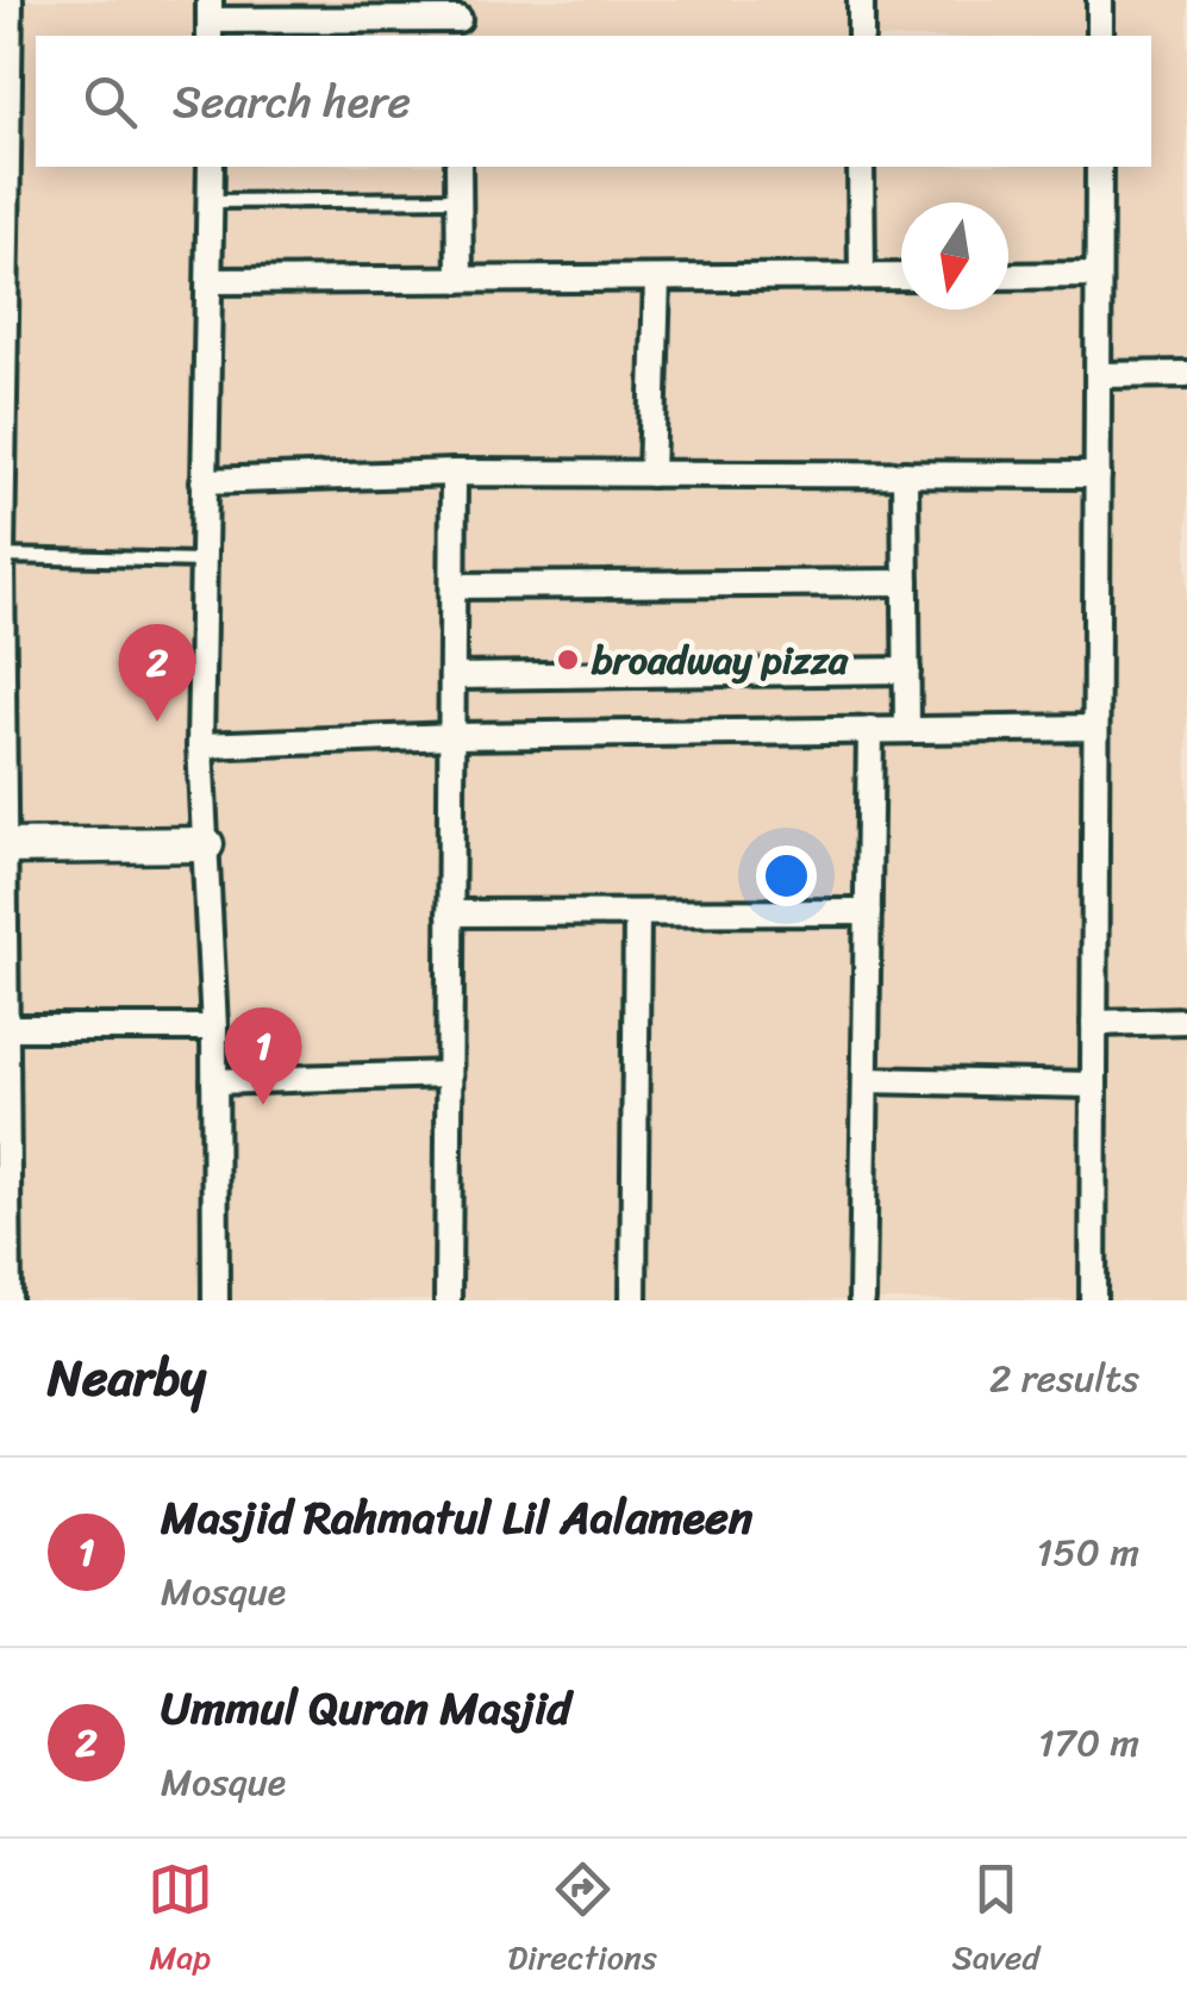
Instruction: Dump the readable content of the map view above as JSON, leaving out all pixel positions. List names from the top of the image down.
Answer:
{
  "places": ["broadway pizza"],
  "north": "bottom",
  "page": {
    "search": "Search here",
    "pins": ["2", "1"],
    "heading": ["Nearby", "2 results"],
    "list": [
      {
        "mark": "1",
        "name": "Masjid Rahmatul Lil Aalameen",
        "note": "Mosque",
        "value": "150 m"
      },
      {
        "mark": "2",
        "name": "Ummul Quran Masjid",
        "note": "Mosque",
        "value": "170 m"
      }
    ],
    "nav": ["Map", "Directions", "Saved"]
  }
}
